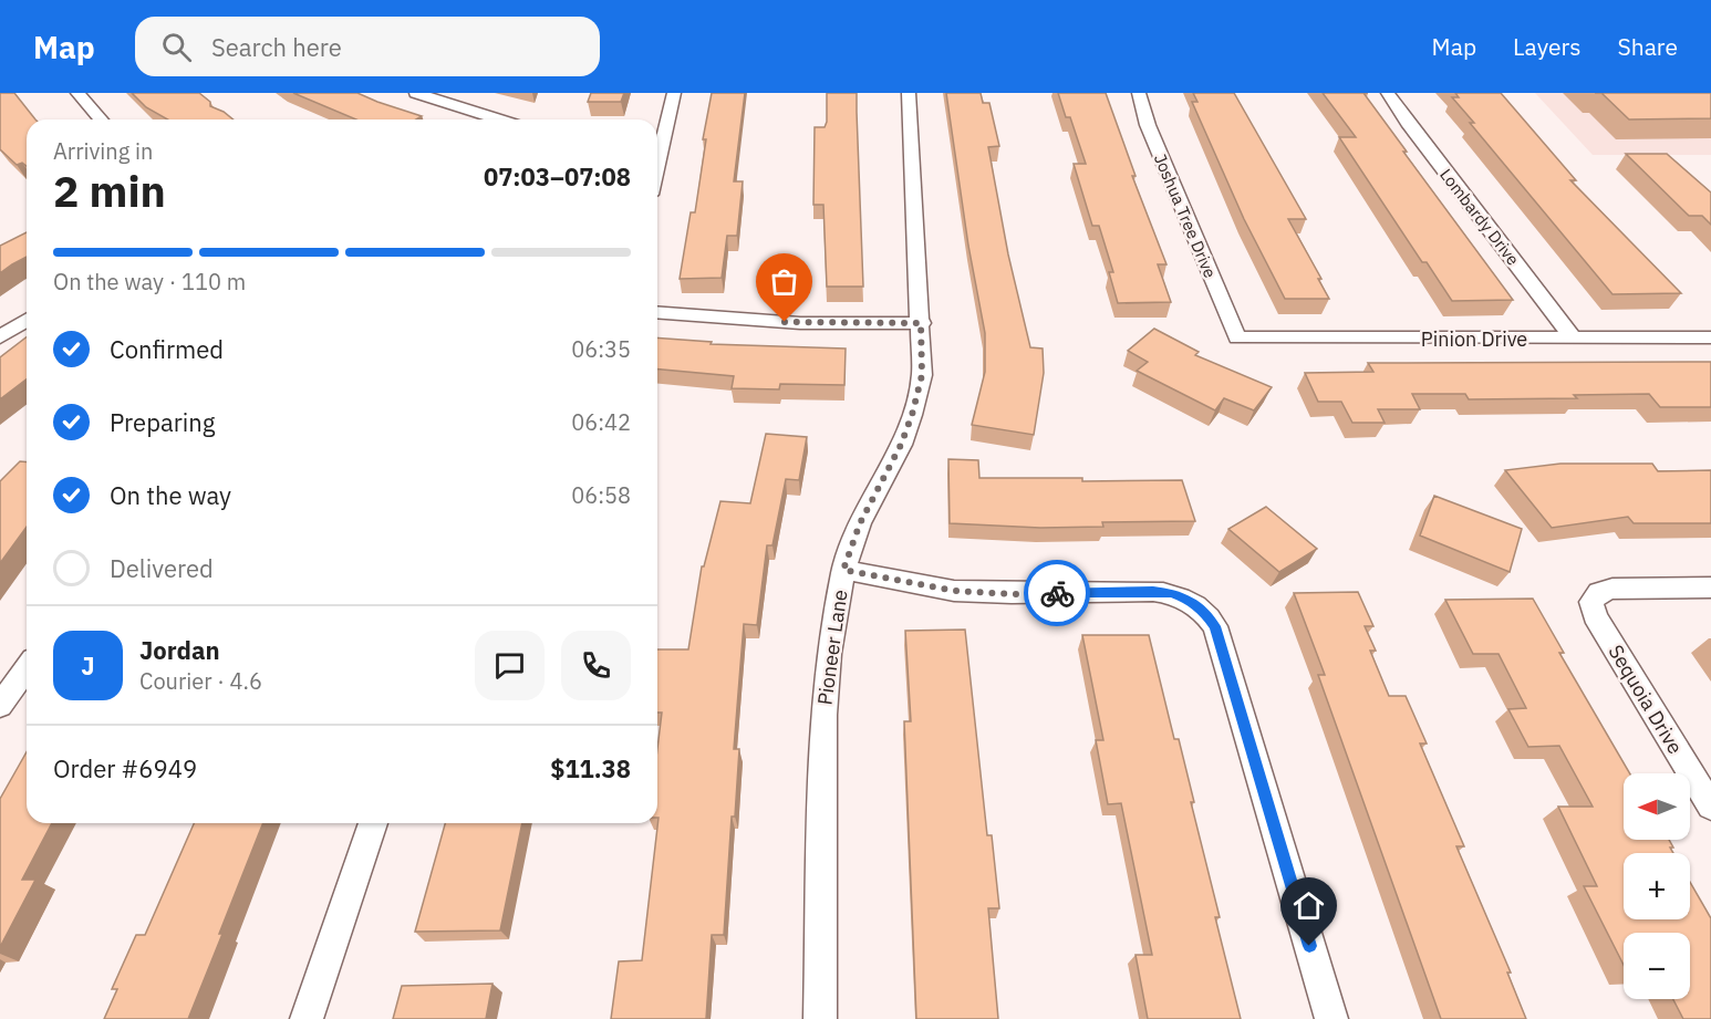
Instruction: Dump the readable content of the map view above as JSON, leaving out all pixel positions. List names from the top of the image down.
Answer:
{
  "streets": {
    "street": [
      "Joshua Tree Drive",
      "Lombardy Drive",
      "Pinion Drive",
      "Pioneer Lane",
      "Sequoia Drive"
    ]
  },
  "crossings": [
    ["Joshua Tree Drive", "Pinion Drive"],
    ["Lombardy Drive", "Pinion Drive"]
  ],
  "north": "left",
  "page": {
    "header": "Map",
    "search": "Search here",
    "nav": ["Map", "Layers", "Share"],
    "heading": ["2 min", "Arriving in", "07:03–07:08"],
    "panel": [
      "Jordan",
      "Courier · 4.6",
      "Order #6949",
      "$11.38"
    ],
    "bar": "On the way · 110 m",
    "list": [
      ["Confirmed", "06:35"],
      ["Preparing", "06:42"],
      ["On the way", "06:58"],
      "Delivered"
    ],
    "round": "J",
    "map_buttons": ["+", "−"]
  }
}
